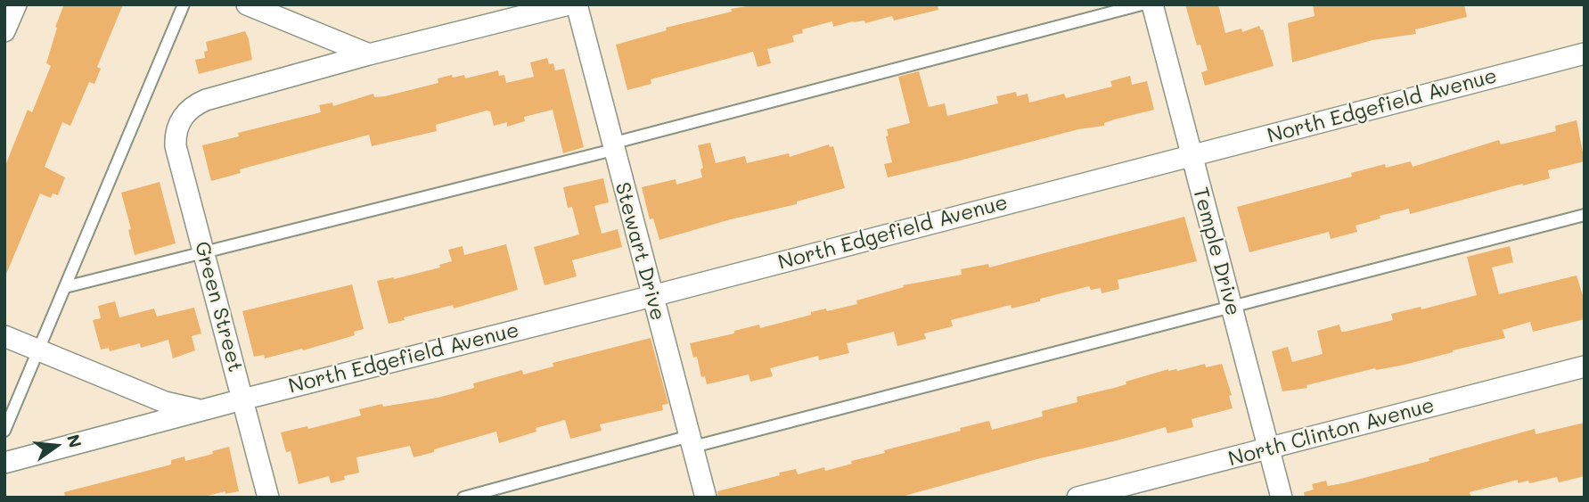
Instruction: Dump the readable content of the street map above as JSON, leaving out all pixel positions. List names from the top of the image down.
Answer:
{
  "streets": {
    "street": [
      "North Edgefield Avenue",
      "Stewart Drive",
      "Temple Drive",
      "Green Street",
      "North Clinton Avenue"
    ]
  },
  "crossings": [
    ["North Edgefield Avenue", "Stewart Drive"],
    ["North Edgefield Avenue", "Temple Drive"],
    ["North Edgefield Avenue", "Green Street"],
    ["Temple Drive", "North Clinton Avenue"]
  ],
  "north": "right"
}
